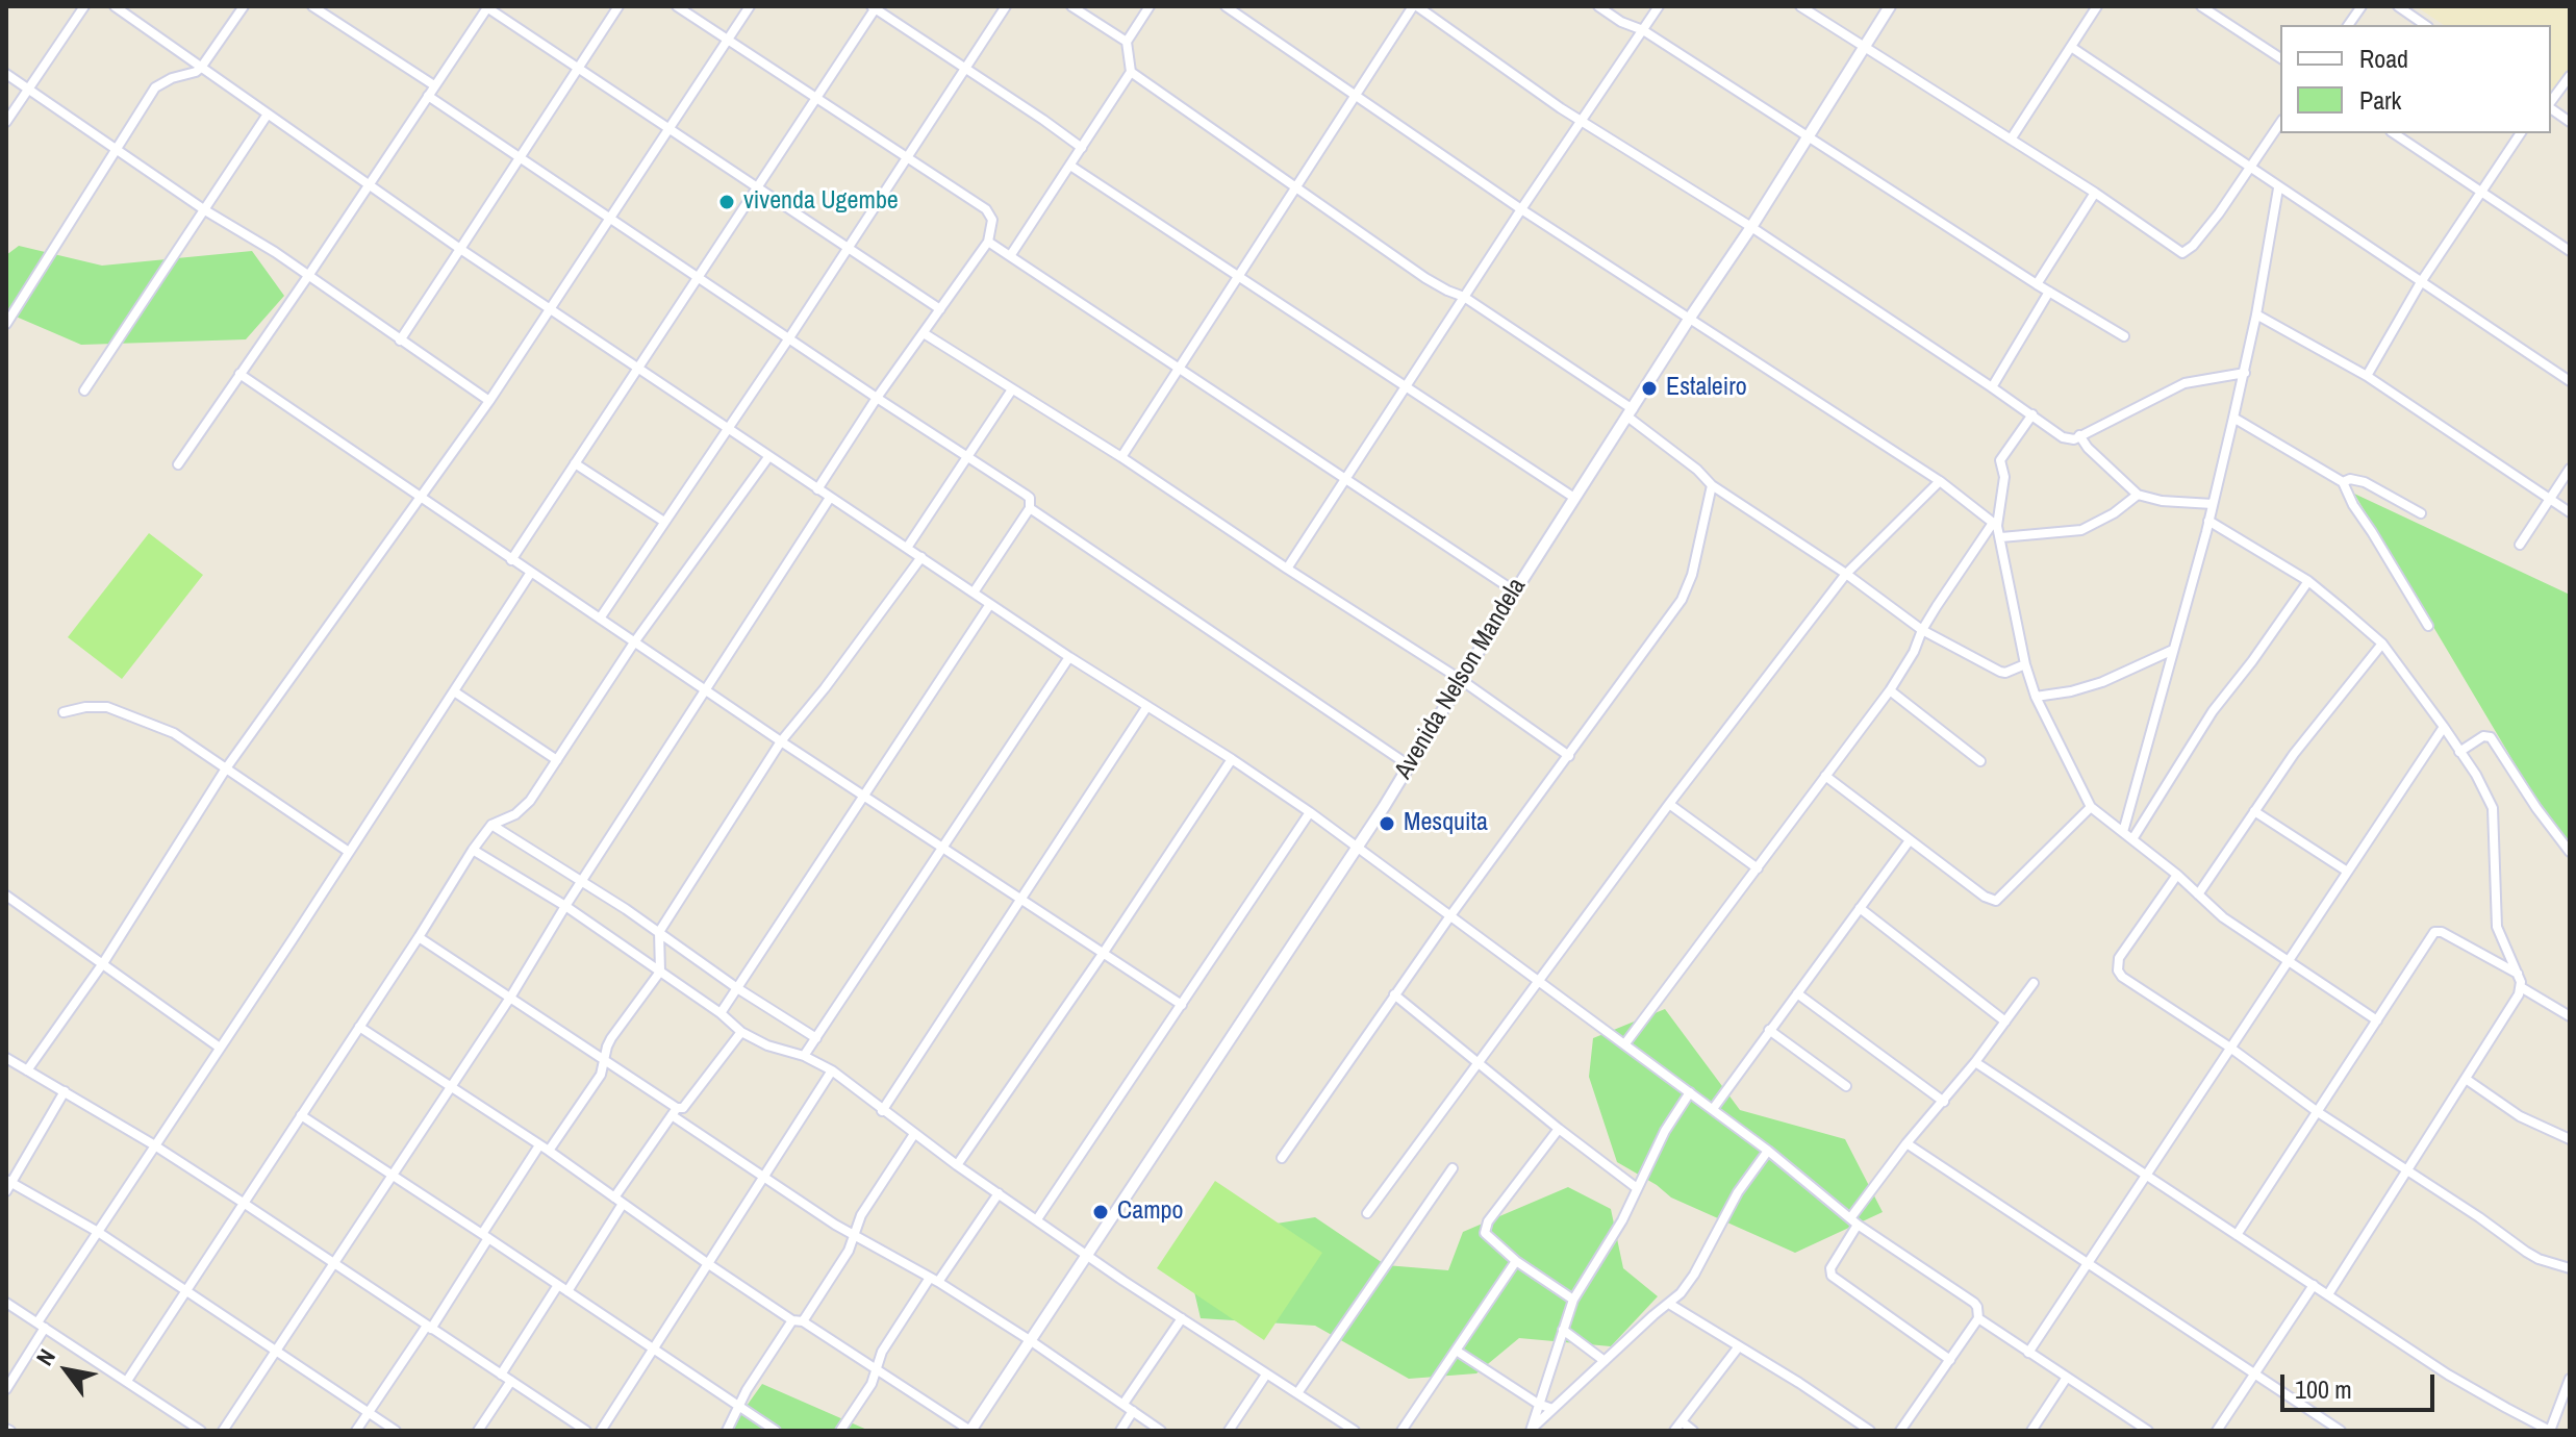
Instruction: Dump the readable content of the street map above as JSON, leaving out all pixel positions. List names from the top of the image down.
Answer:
{
  "streets": {
    "street": ["Avenida Nelson Mandela"]
  },
  "places": [
    "vivenda Ugembe",
    "Estaleiro",
    "Mesquita",
    "Campo"
  ],
  "legend": ["Road", "Park"],
  "scale_bar": "100 m",
  "north": "top left"
}
